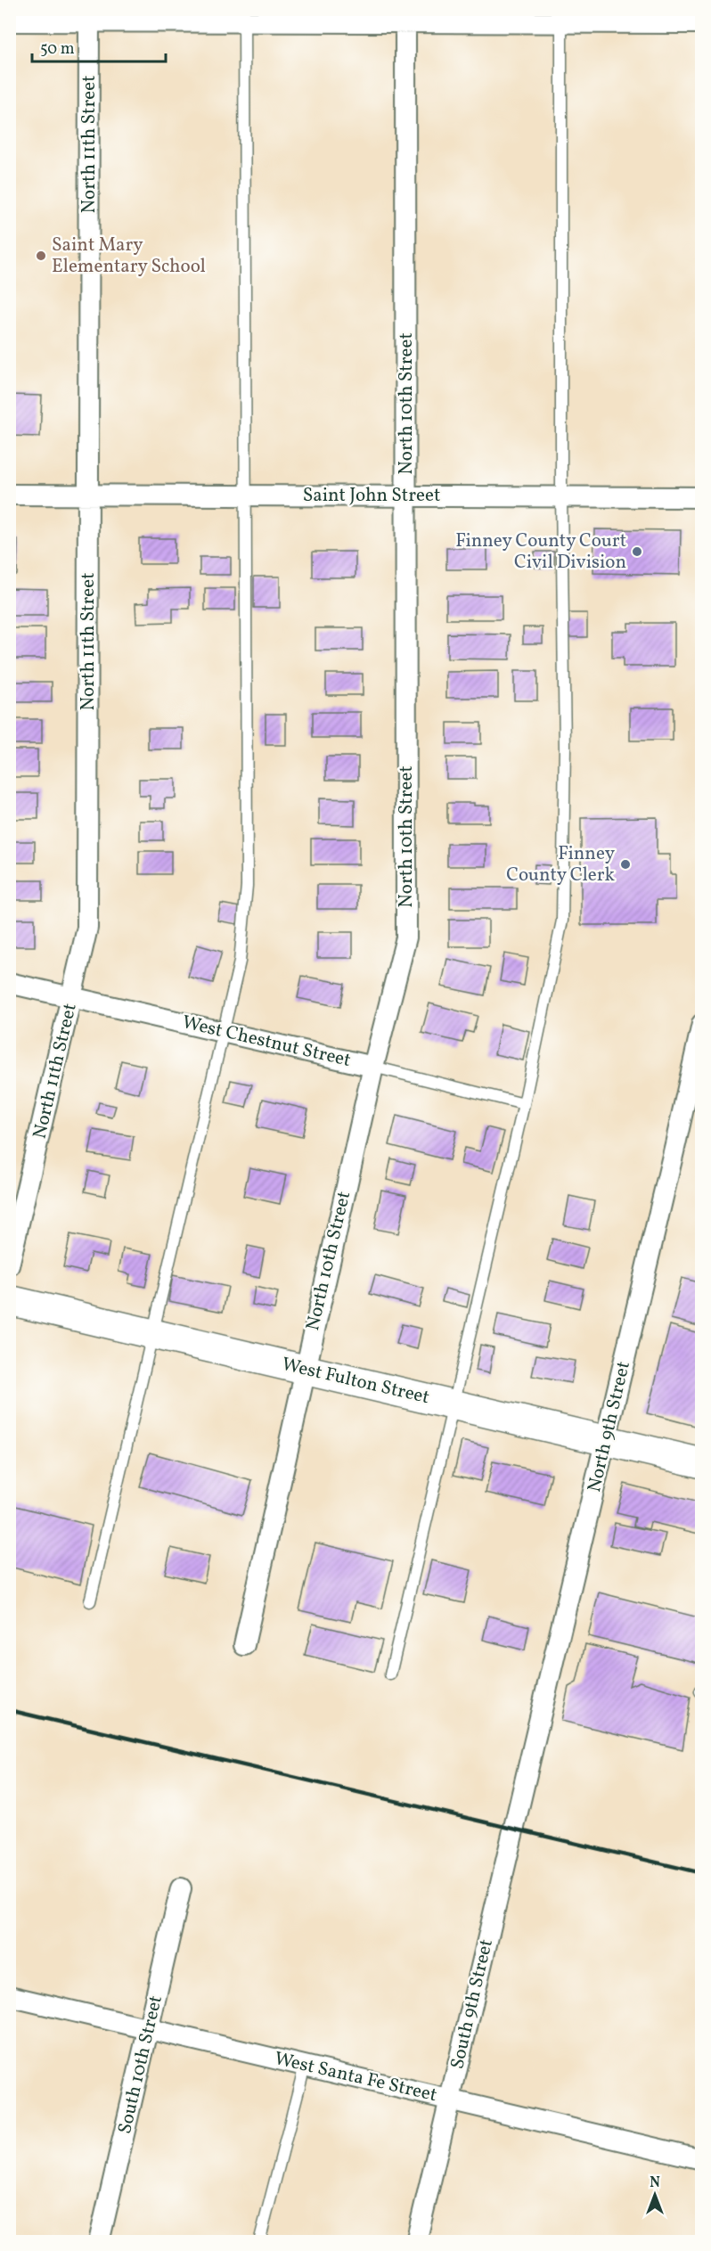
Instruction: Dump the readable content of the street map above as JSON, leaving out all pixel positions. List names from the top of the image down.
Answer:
{
  "streets": {
    "street": [
      "North 11th Street",
      "North 10th Street",
      "Saint John Street",
      "West Chestnut Street",
      "West Fulton Street",
      "North 9th Street",
      "South 9th Street",
      "South 10th Street",
      "West Santa Fe Street"
    ]
  },
  "crossings": [
    ["North 11th Street", "Saint John Street"],
    ["North 11th Street", "West Chestnut Street"],
    ["North 10th Street", "Saint John Street"],
    ["North 10th Street", "West Chestnut Street"],
    ["North 10th Street", "West Fulton Street"],
    ["West Fulton Street", "North 9th Street"],
    ["North 9th Street", "South 9th Street"],
    ["South 9th Street", "West Santa Fe Street"],
    ["South 10th Street", "West Santa Fe Street"]
  ],
  "places": ["Saint Mary Elementary School", "Finney County Court Civil Division", "Finney County Clerk"],
  "scale_bar": "50 m",
  "north": "top"
}
